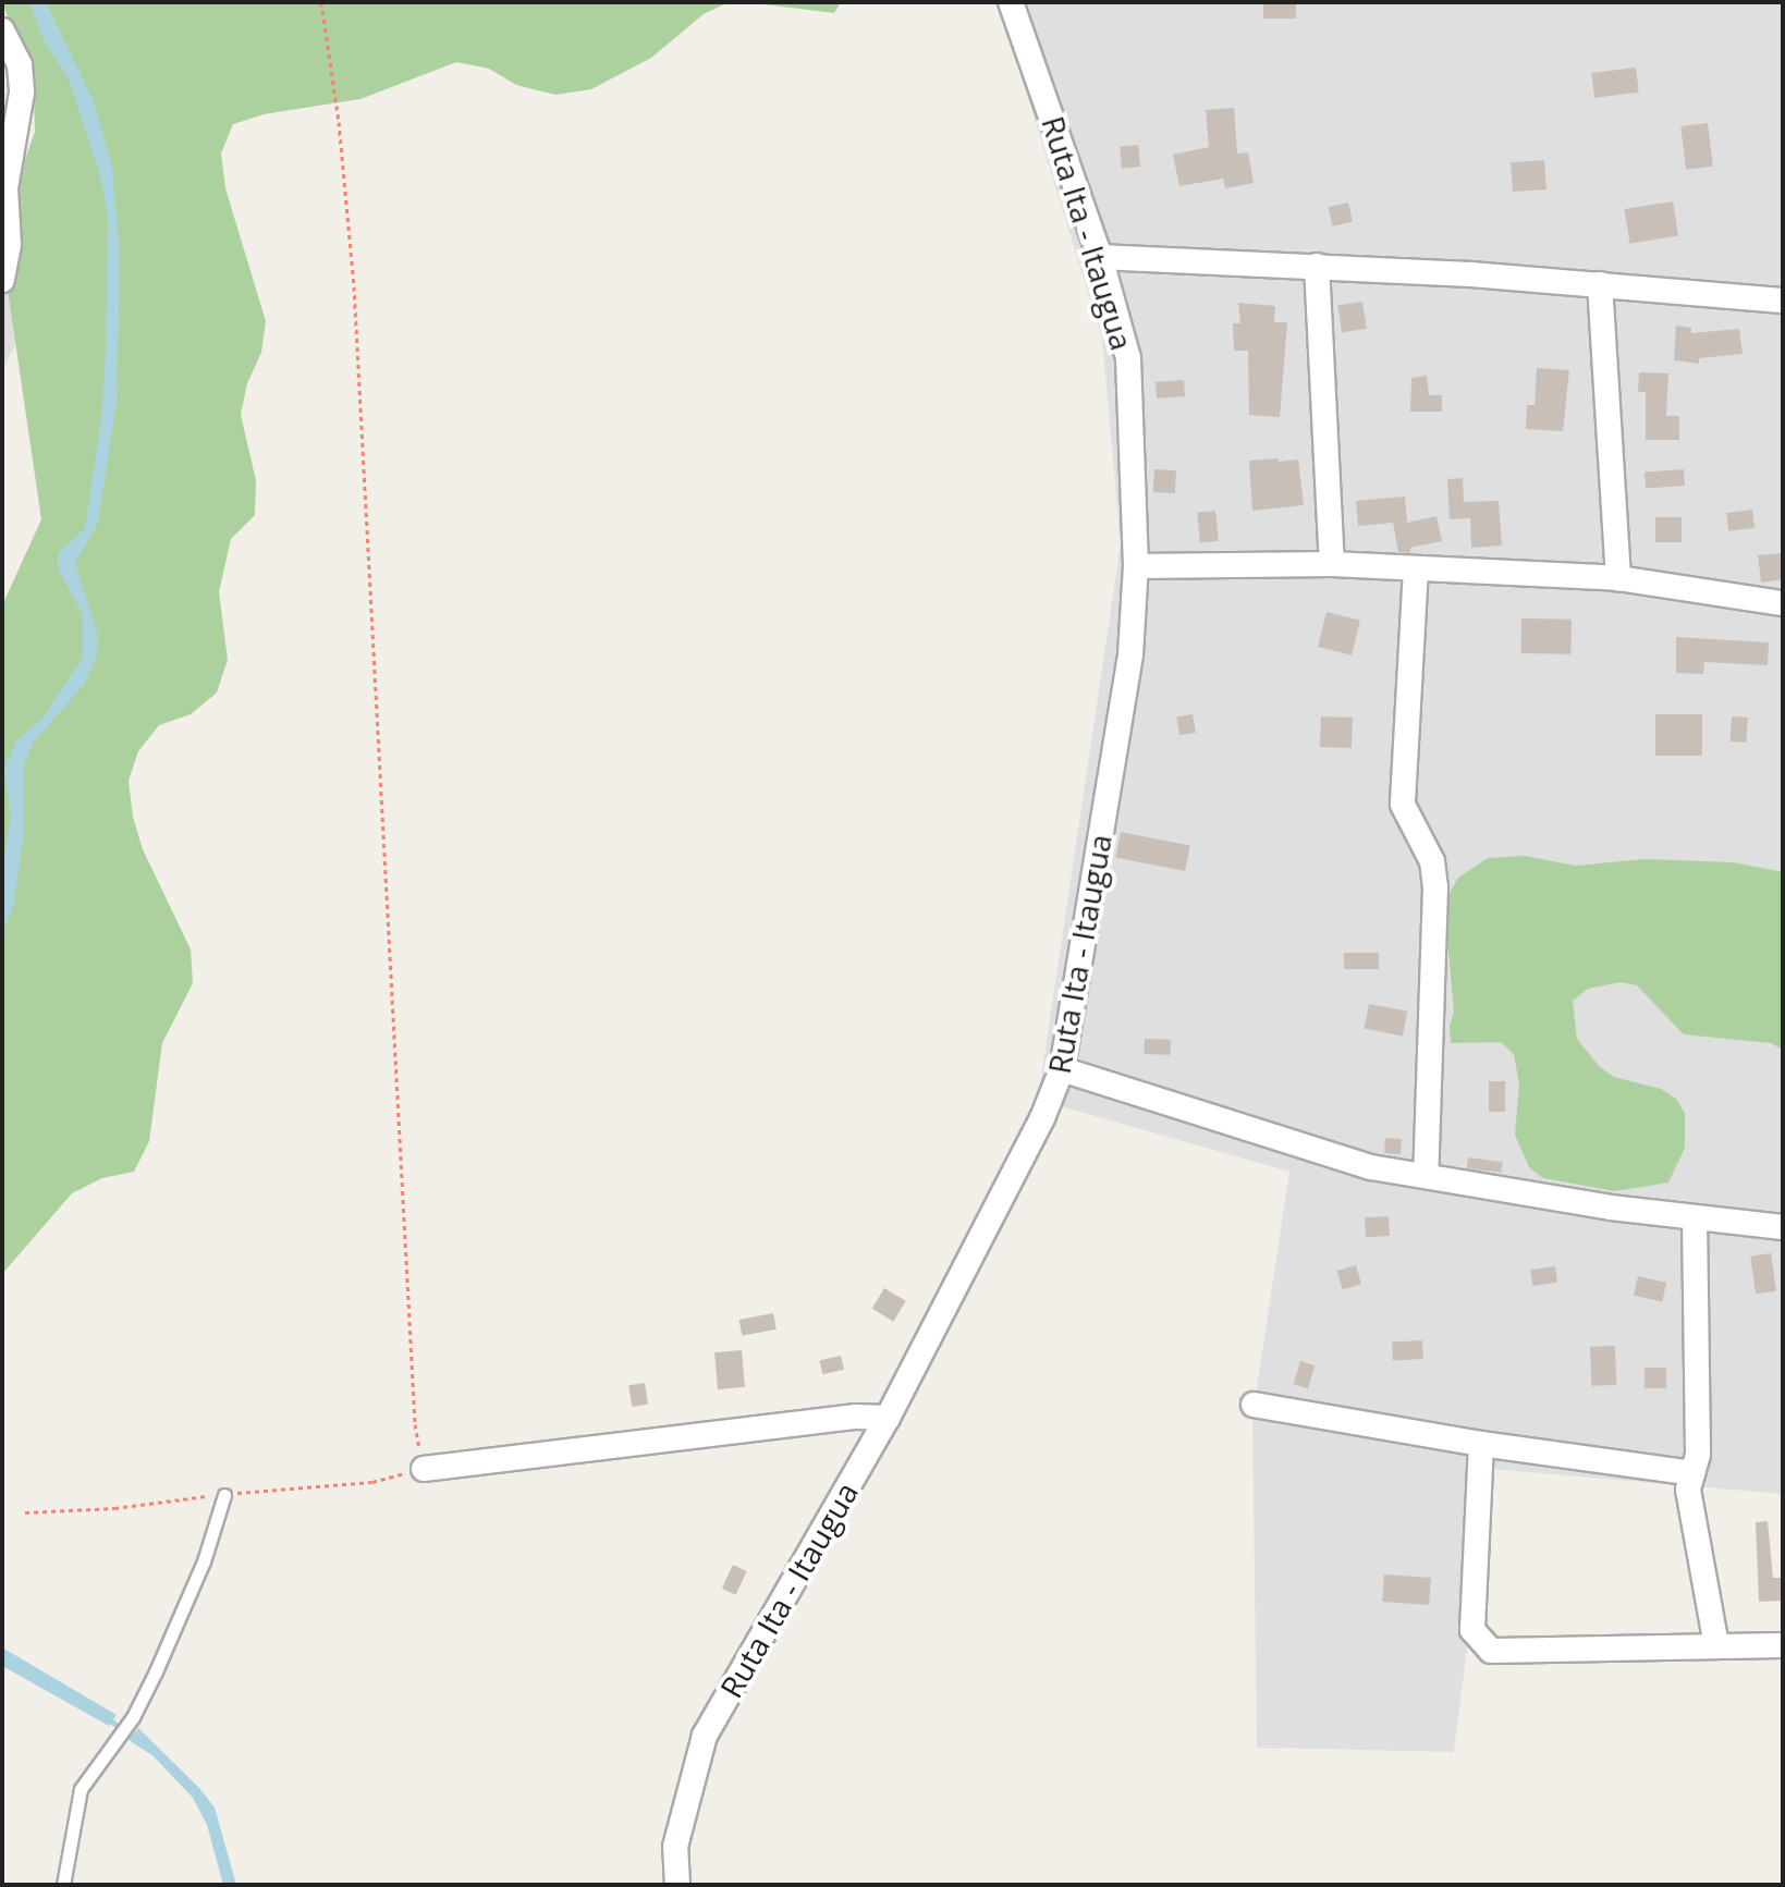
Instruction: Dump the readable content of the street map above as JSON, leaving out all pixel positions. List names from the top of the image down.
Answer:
{
  "streets": {
    "street": ["Ruta Ita - Itaugua"]
  }
}
